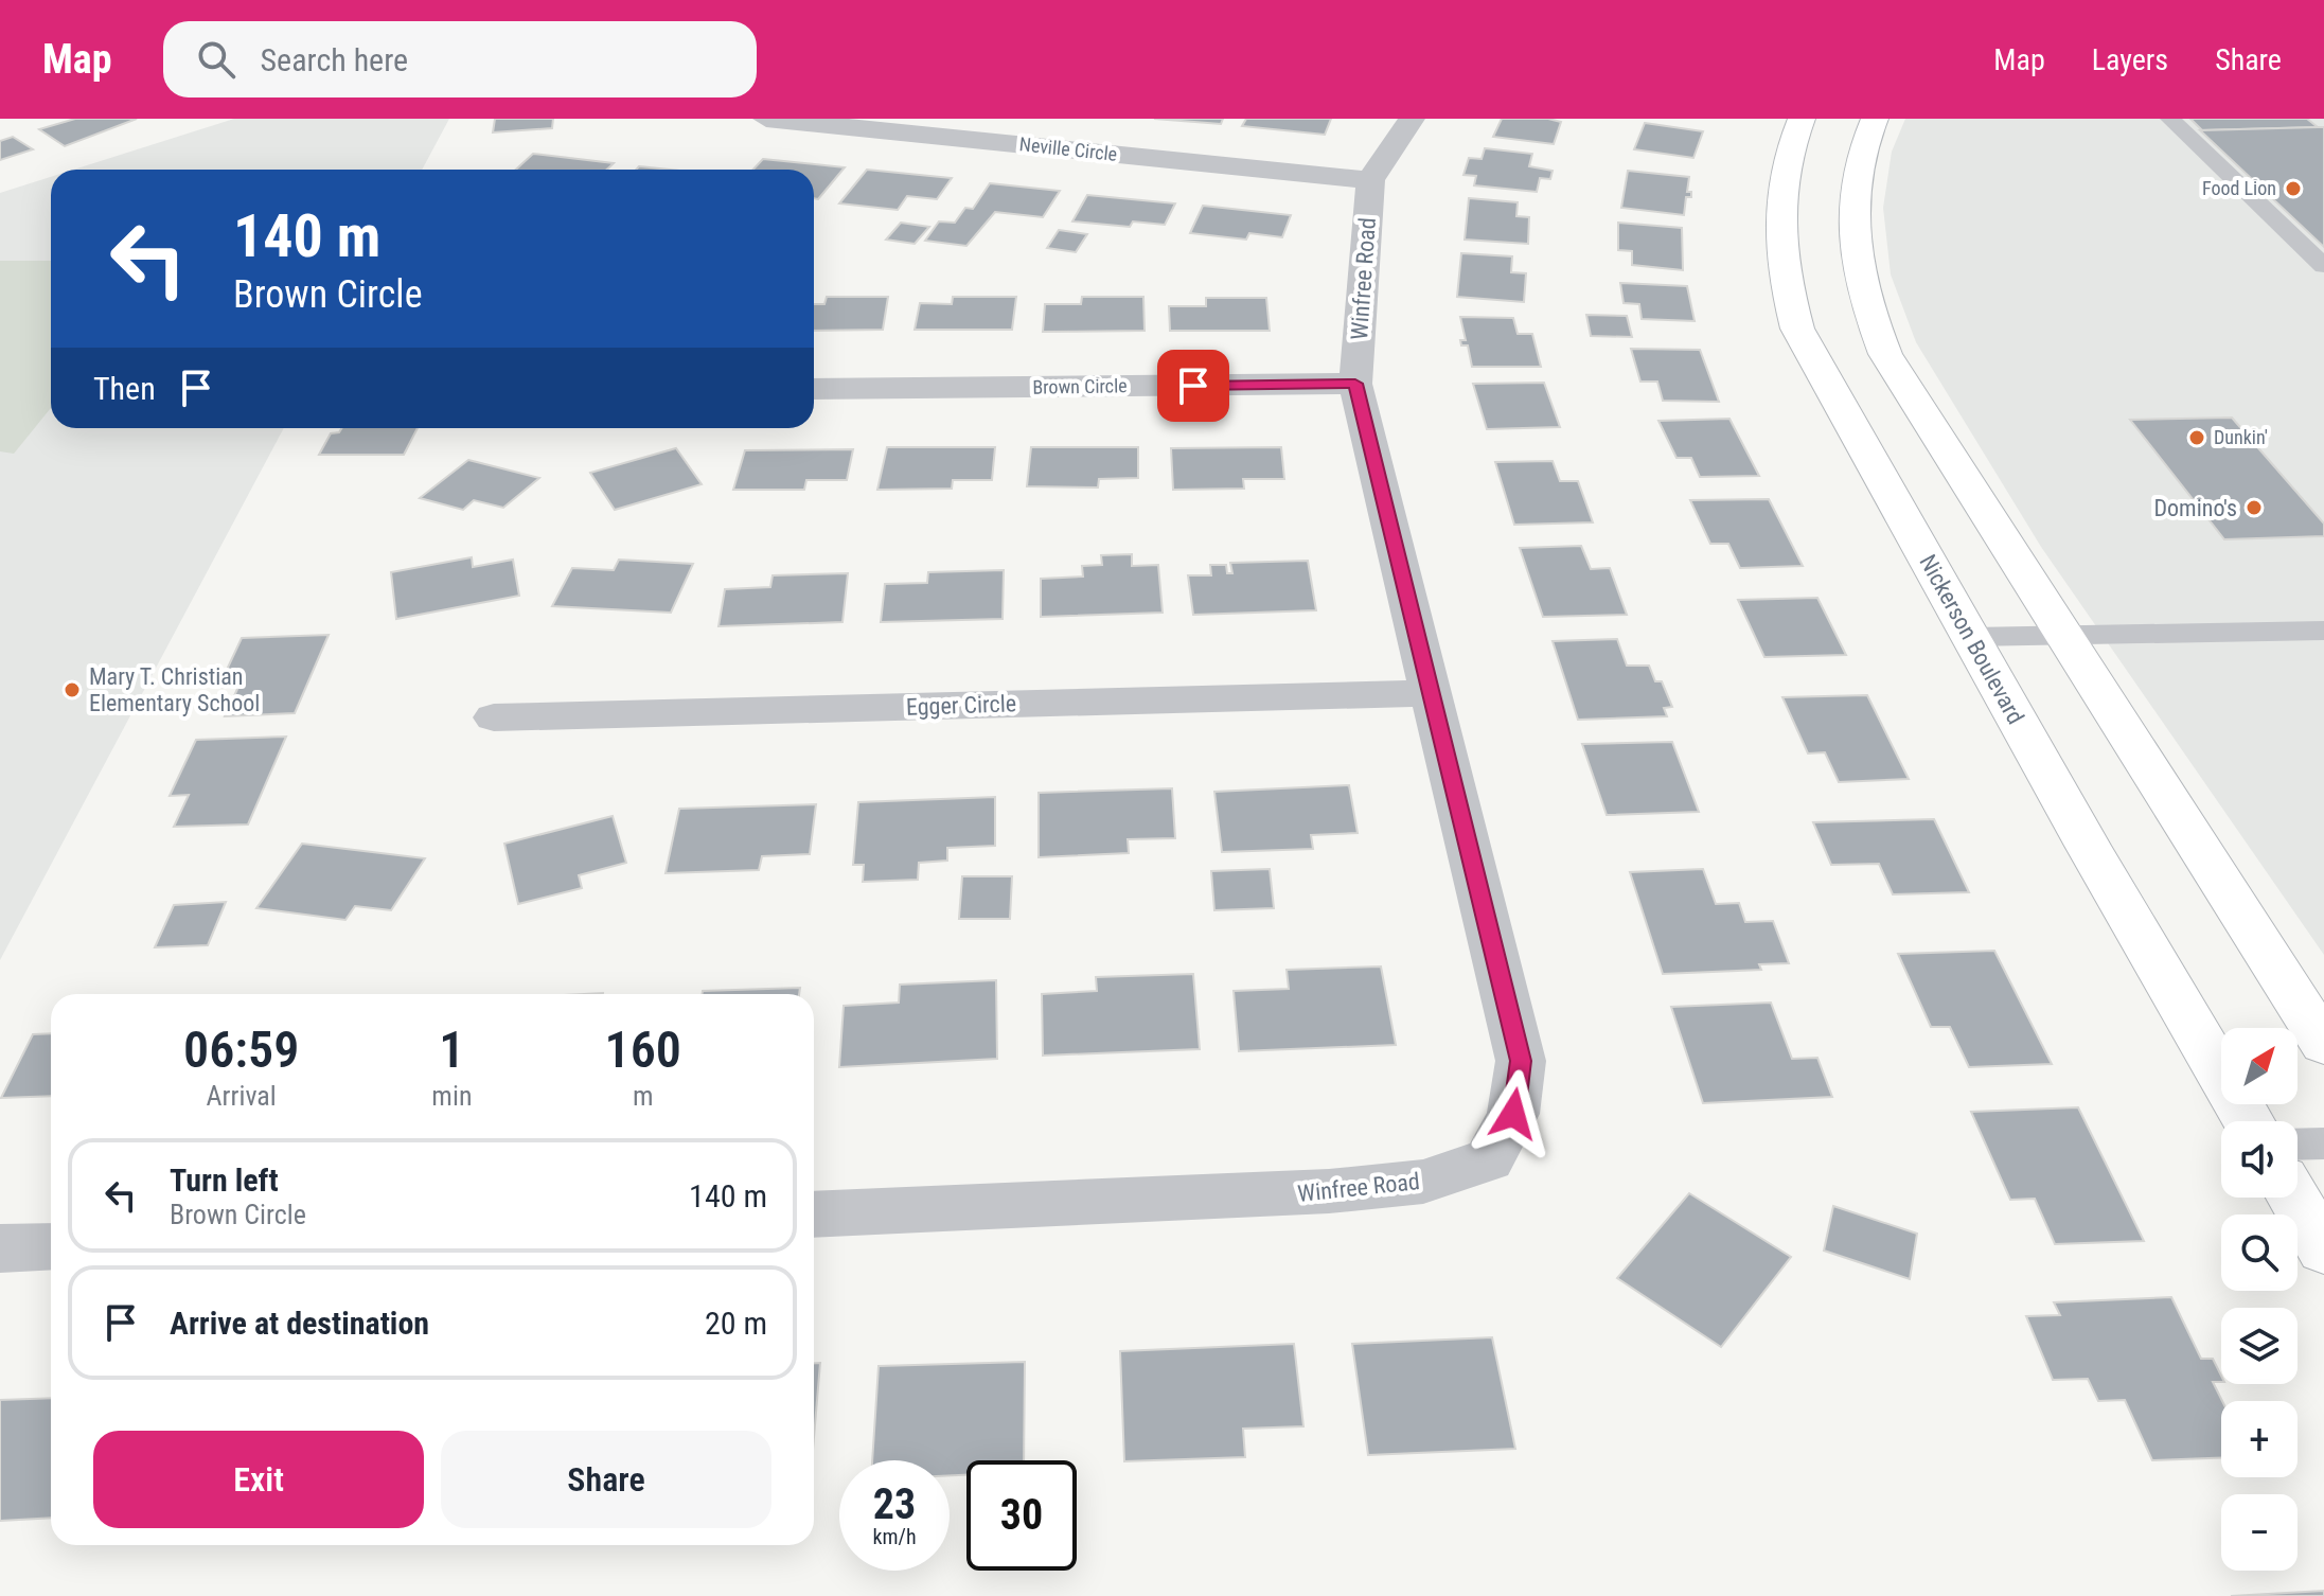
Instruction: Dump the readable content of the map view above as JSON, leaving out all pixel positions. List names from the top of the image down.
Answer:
{
  "streets": {
    "street": [
      "Neville Circle",
      "Winfree Road",
      "Brown Circle",
      "Nickerson Boulevard",
      "Egger Circle"
    ]
  },
  "crossings": [
    ["Neville Circle", "Winfree Road"],
    ["Winfree Road", "Brown Circle"],
    ["Winfree Road", "Egger Circle"]
  ],
  "places": [
    "Food Lion",
    "Dunkin'",
    "Domino's",
    "Mary T. Christian Elementary School"
  ],
  "north": "top right",
  "page": {
    "header": "Map",
    "search": "Search here",
    "nav": ["Map", "Layers", "Share"],
    "turn": ["140 m", "Brown Circle"],
    "then": "Then",
    "eta": [
      "06:59",
      "Arrival",
      "1",
      "min",
      "160",
      "m"
    ],
    "map_buttons": ["+", "−"],
    "list": [
      {
        "name": "Turn left",
        "note": "Brown Circle",
        "value": "140 m"
      },
      {
        "name": "Arrive at destination",
        "value": "20 m"
      }
    ],
    "buttons": ["Exit", "Share"],
    "speed": "23 km/h",
    "limit": "30"
  }
}
